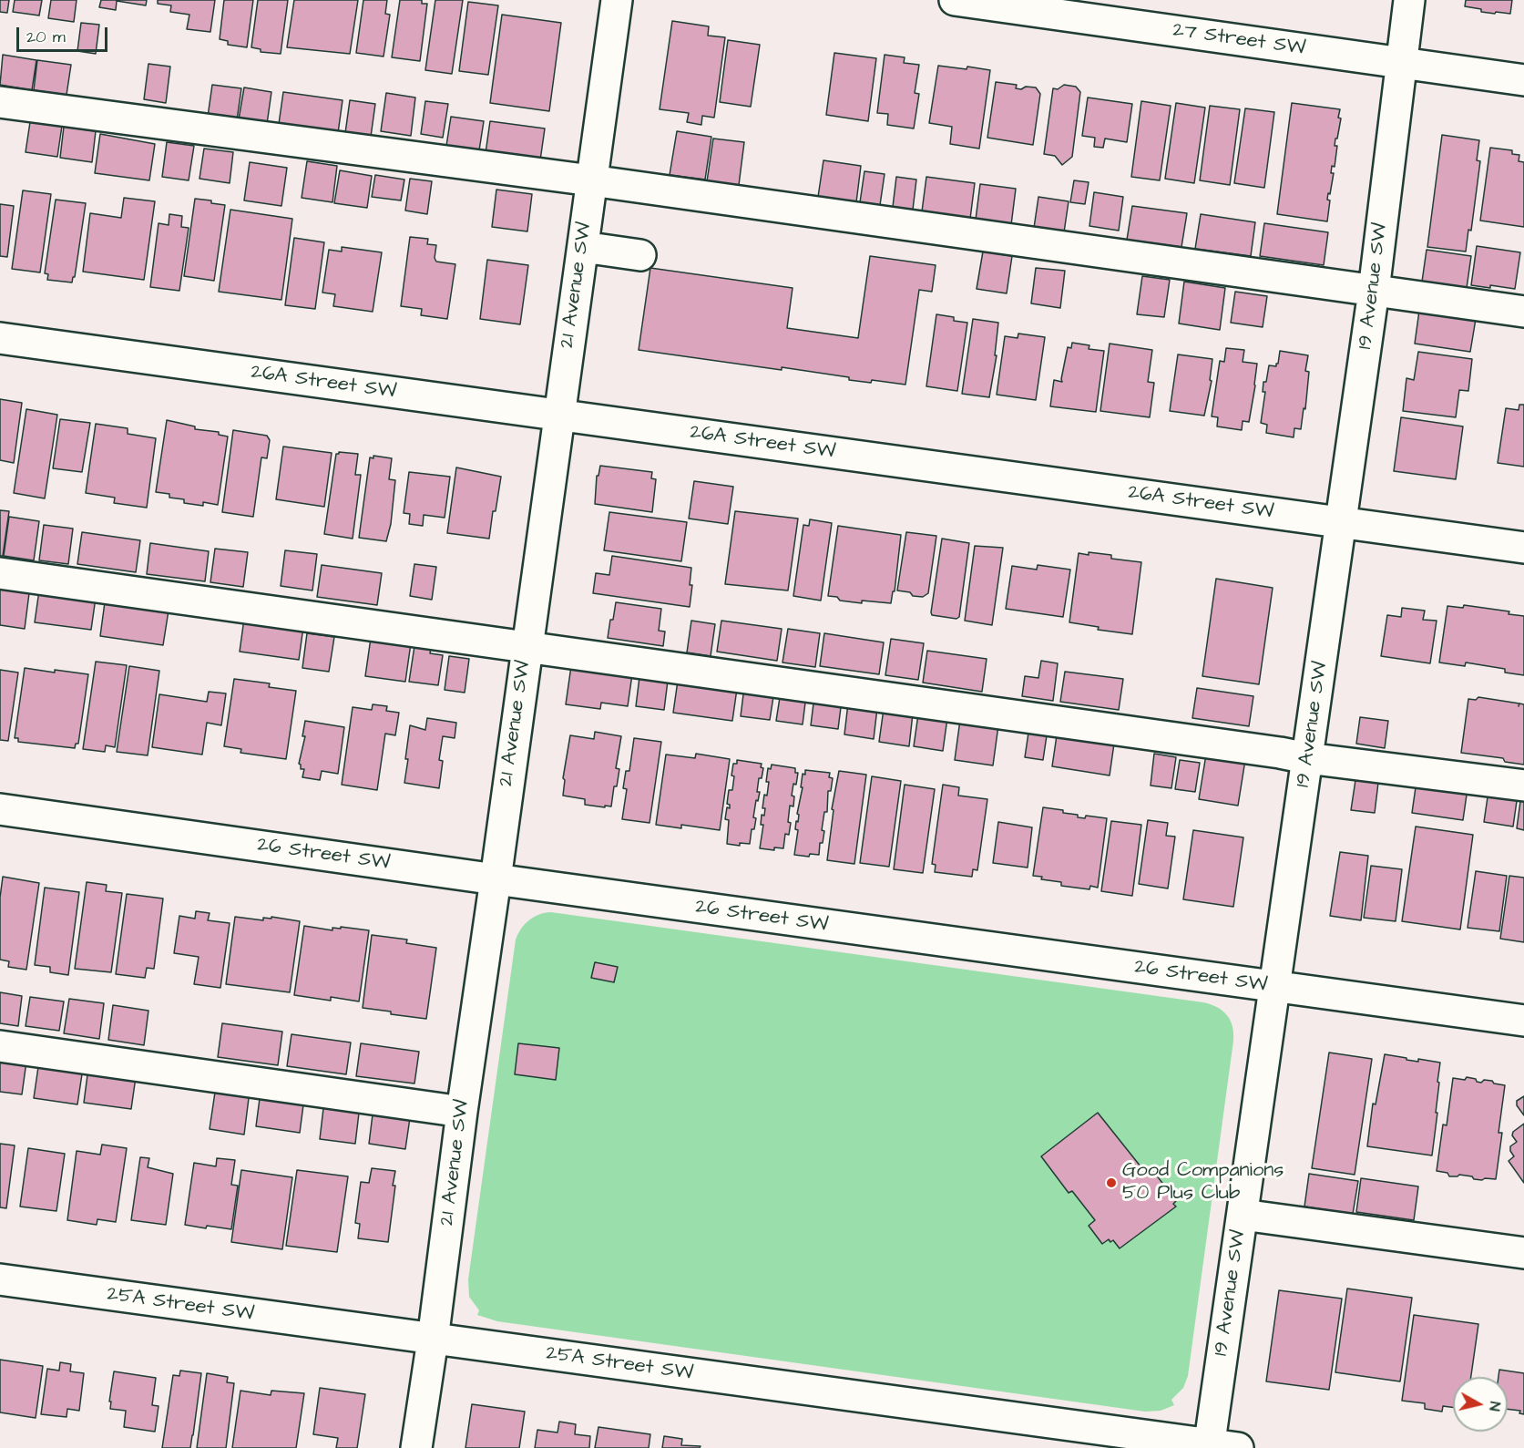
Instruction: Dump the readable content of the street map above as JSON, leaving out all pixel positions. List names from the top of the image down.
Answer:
{
  "streets": {
    "street": [
      "27 Street SW",
      "21 Avenue SW",
      "19 Avenue SW",
      "26A Street SW",
      "26 Street SW",
      "25A Street SW"
    ]
  },
  "crossings": [
    ["27 Street SW", "19 Avenue SW"],
    ["21 Avenue SW", "26A Street SW"],
    ["21 Avenue SW", "26 Street SW"],
    ["21 Avenue SW", "25A Street SW"],
    ["19 Avenue SW", "26A Street SW"],
    ["19 Avenue SW", "26 Street SW"],
    ["19 Avenue SW", "25A Street SW"]
  ],
  "places": ["Good Companions 50 Plus Club"],
  "scale_bar": "20 m",
  "north": "right"
}
